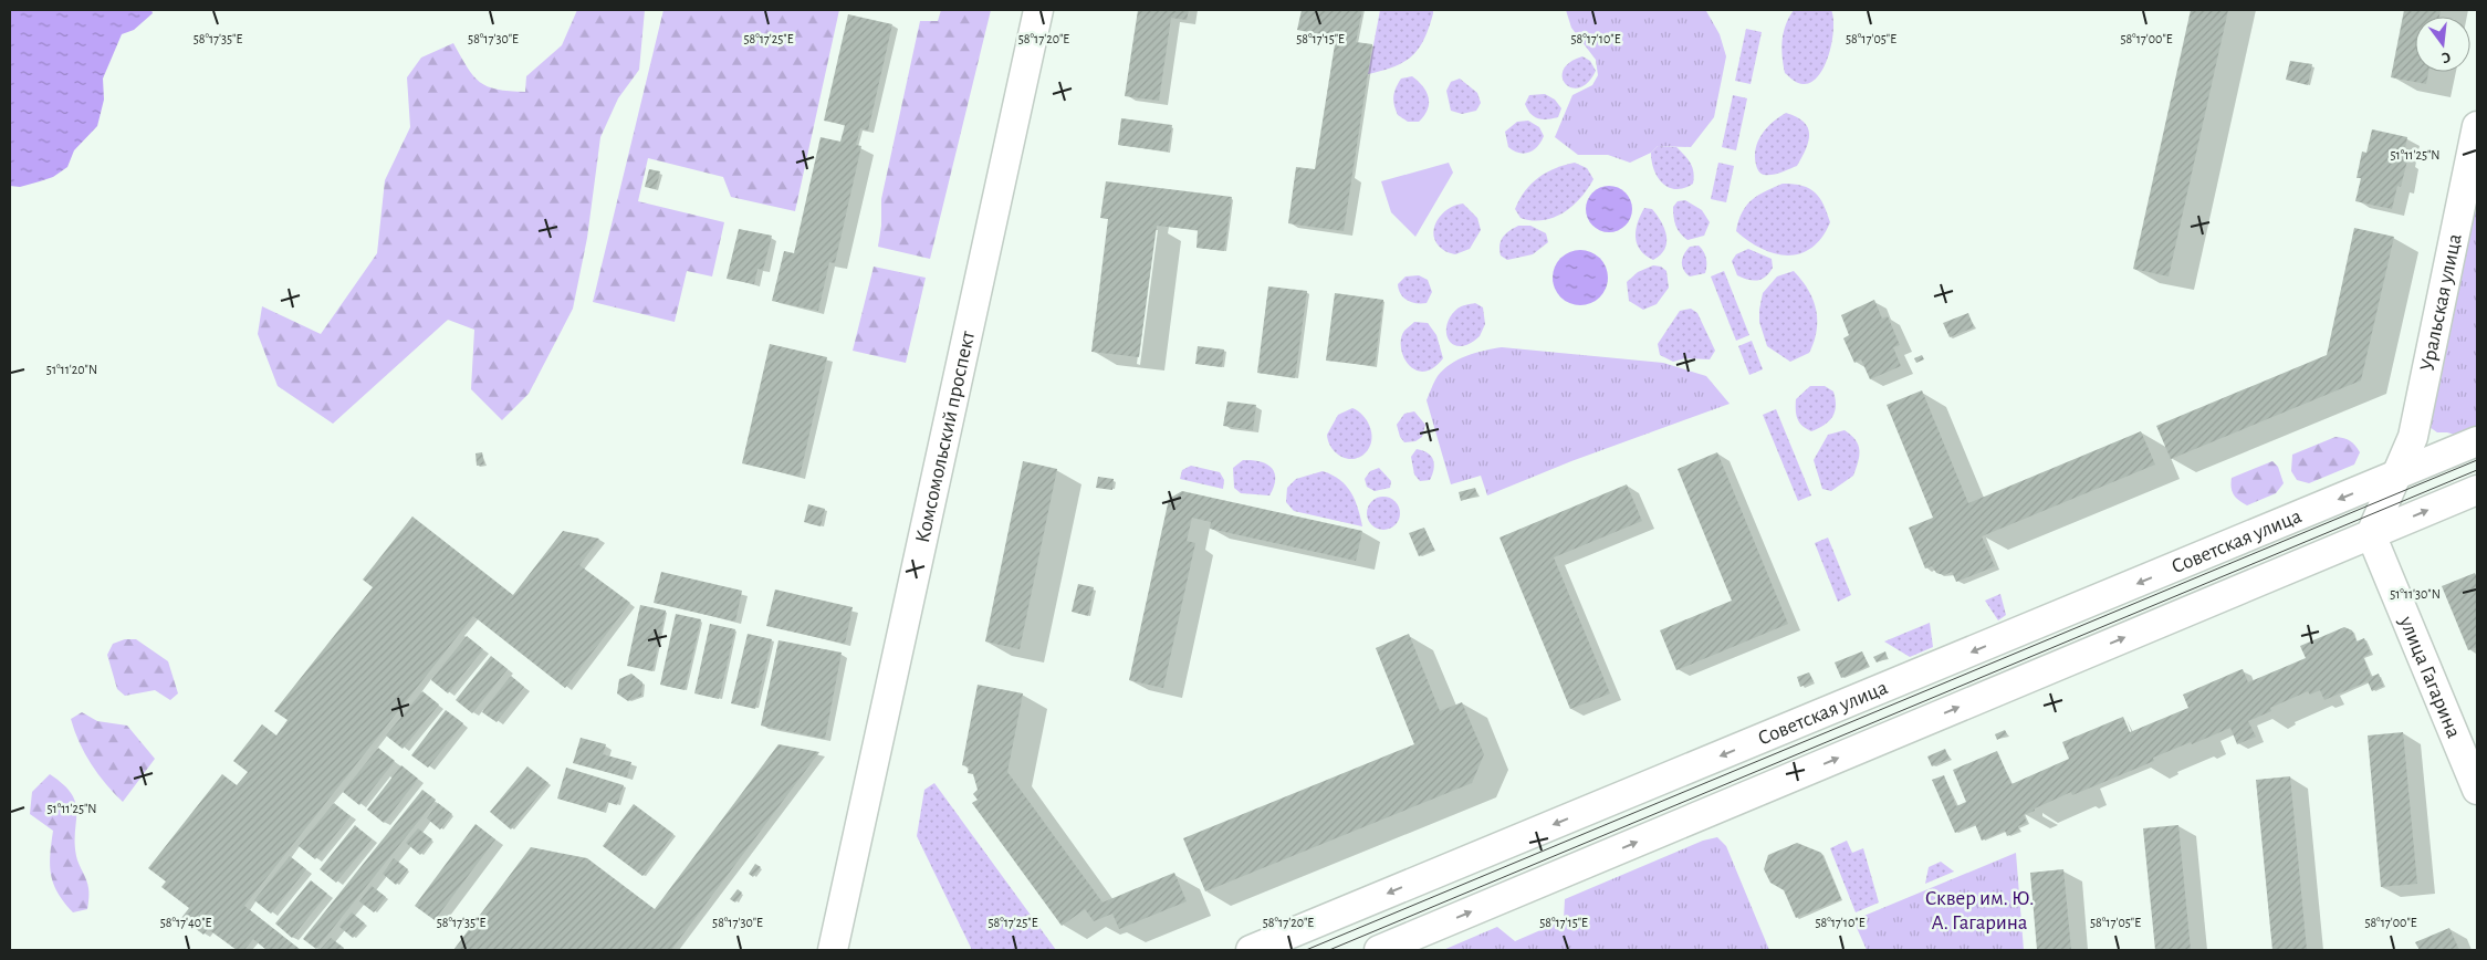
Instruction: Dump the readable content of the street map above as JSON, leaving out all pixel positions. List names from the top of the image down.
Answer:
{
  "streets": {
    "main road": [
      "Уральская улица",
      "Комсомольский проспект",
      "Советская улица",
      "улица Гагарина"
    ]
  },
  "crossings": [
    ["Уральская улица", "Советская улица"],
    ["Советская улица", "улица Гагарина"]
  ],
  "parks": ["Сквер им. Ю. А. Гагарина"],
  "north": "bottom",
  "coordinates": [
    "58°17'35\"E",
    "58°17'30\"E",
    "58°17'25\"E",
    "58°17'20\"E",
    "58°17'15\"E",
    "58°17'10\"E",
    "58°17'05\"E",
    "58°17'00\"E",
    "51°11'25\"N",
    "51°11'20\"N",
    "51°11'30\"N",
    "58°17'40\"E"
  ]
}
